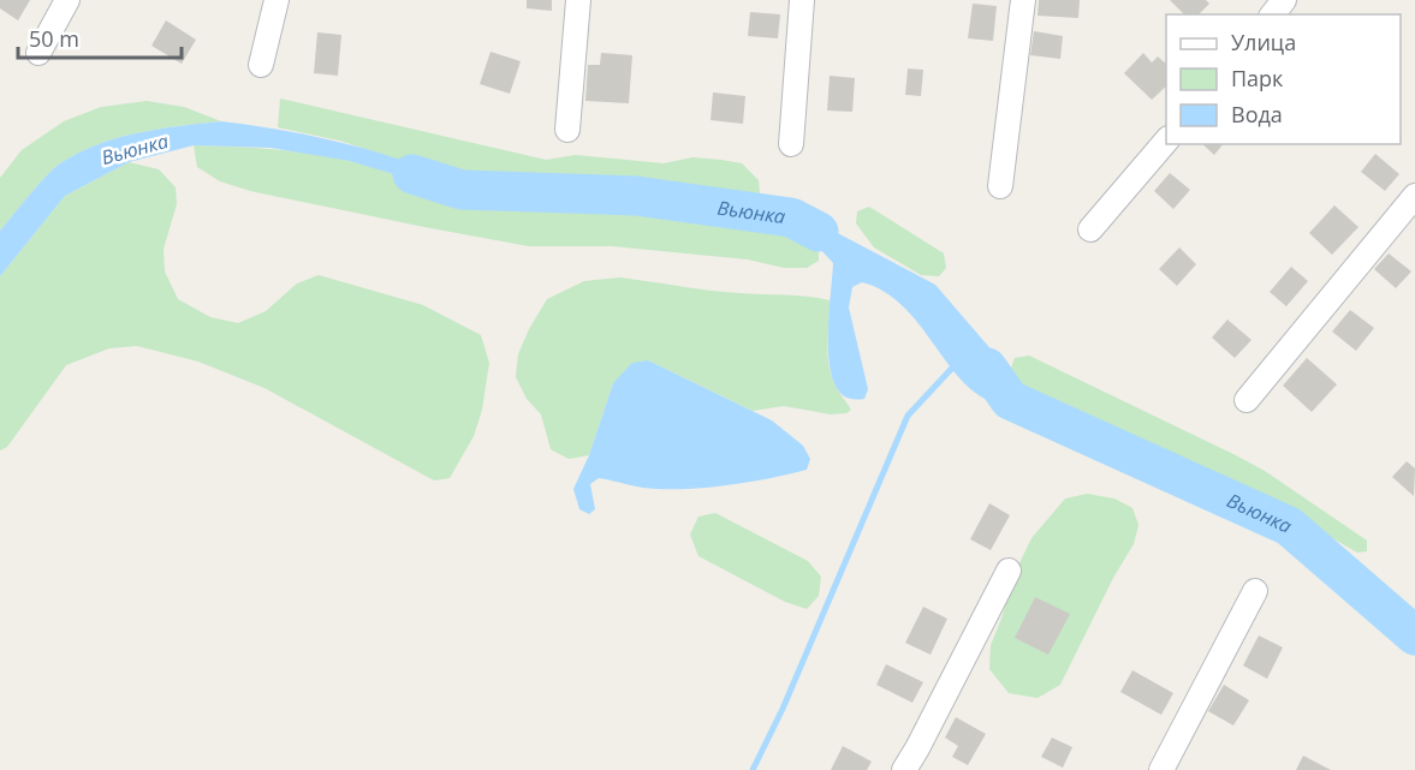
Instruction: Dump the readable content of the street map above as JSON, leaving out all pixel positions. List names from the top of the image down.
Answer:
{
  "water": ["Вьюнка"],
  "legend": ["Улица", "Парк", "Вода"],
  "scale_bar": "50 m"
}
